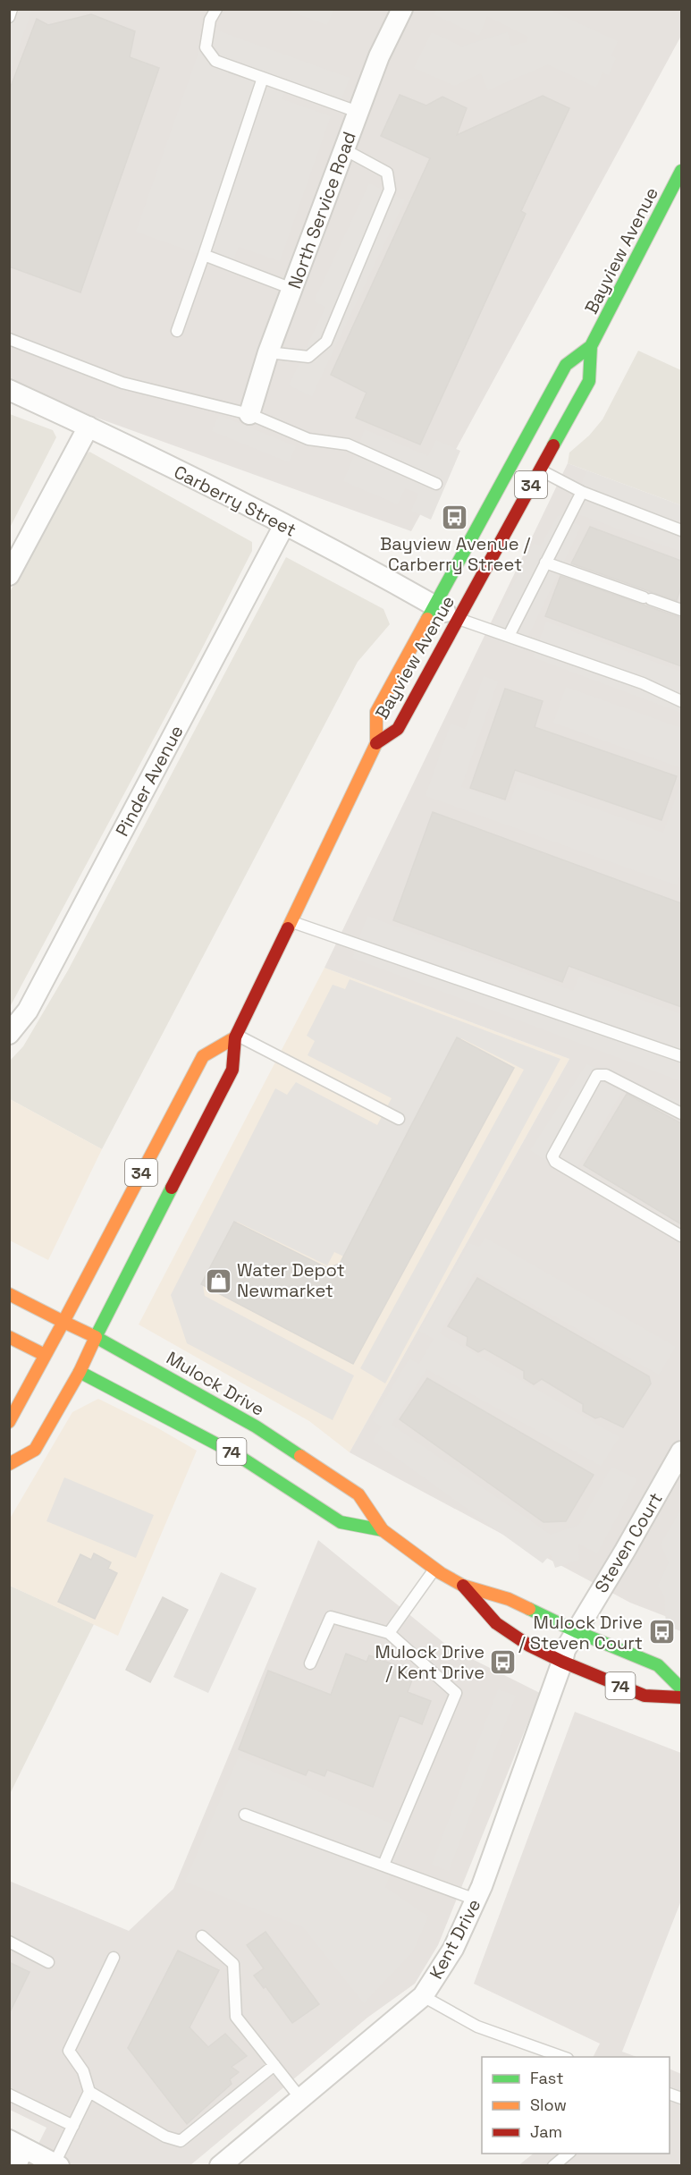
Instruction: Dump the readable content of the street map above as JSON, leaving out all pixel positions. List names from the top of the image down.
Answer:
{
  "streets": {
    "main road": [
      "Bayview Avenue",
      "34",
      "Mulock Drive",
      "74"
    ],
    "street": [
      "North Service Road",
      "Carberry Street",
      "Pinder Avenue",
      "Steven Court",
      "Kent Drive"
    ]
  },
  "crossings": [
    ["Bayview Avenue", "34"],
    ["Bayview Avenue", "Carberry Street"],
    ["34", "Mulock Drive"],
    ["Carberry Street", "Pinder Avenue"],
    ["Mulock Drive", "Steven Court"],
    ["Mulock Drive", "Kent Drive"],
    ["Steven Court", "Kent Drive"]
  ],
  "places": {
    "bus stop": ["Bayview Avenue / Carberry Street", "Mulock Drive / Steven Court", "Mulock Drive / Kent Drive"],
    "shop": ["Water Depot Newmarket"]
  },
  "legend": ["Fast", "Slow", "Jam"]
}
